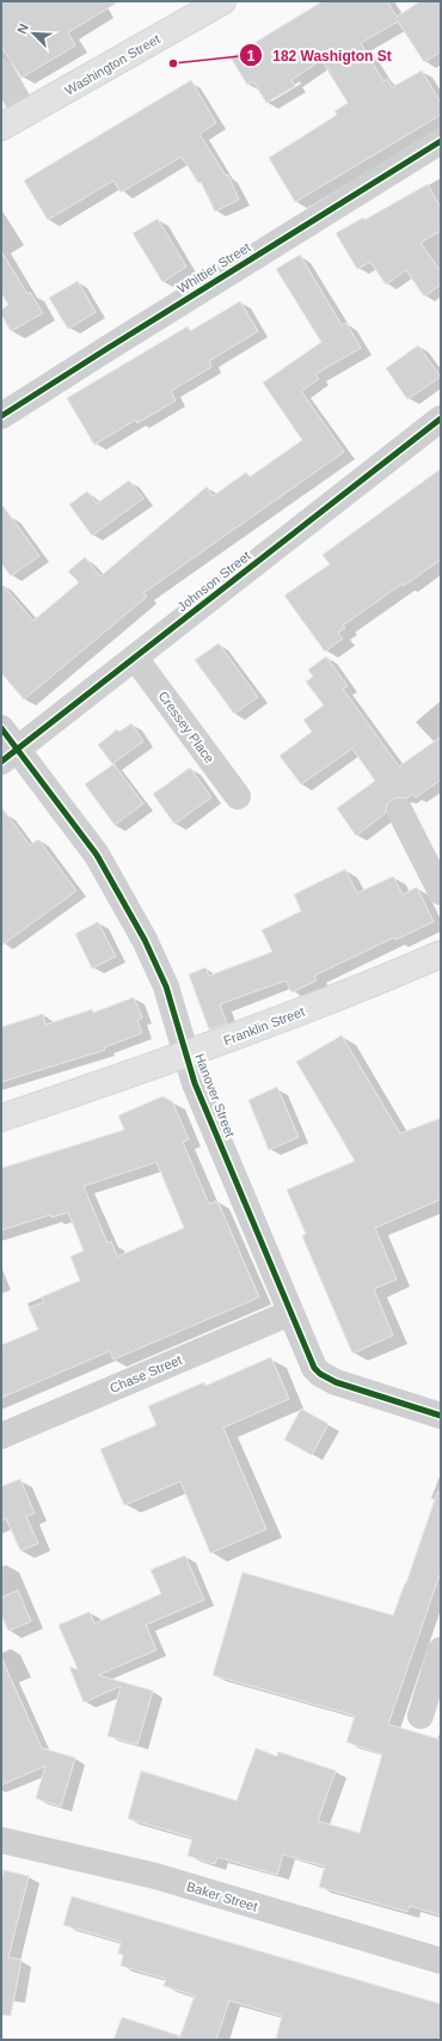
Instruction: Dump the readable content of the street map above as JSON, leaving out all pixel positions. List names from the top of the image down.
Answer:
{
  "streets": {
    "main road": ["Washington Street", "Franklin Street"],
    "street": [
      "Whittier Street",
      "Johnson Street",
      "Cressey Place",
      "Hanover Street",
      "Chase Street",
      "Baker Street"
    ]
  },
  "crossings": [
    ["Johnson Street", "Cressey Place"],
    ["Johnson Street", "Hanover Street"],
    ["Franklin Street", "Hanover Street"],
    ["Hanover Street", "Chase Street"]
  ],
  "places": ["182 Washigton St"],
  "north": "top left"
}
